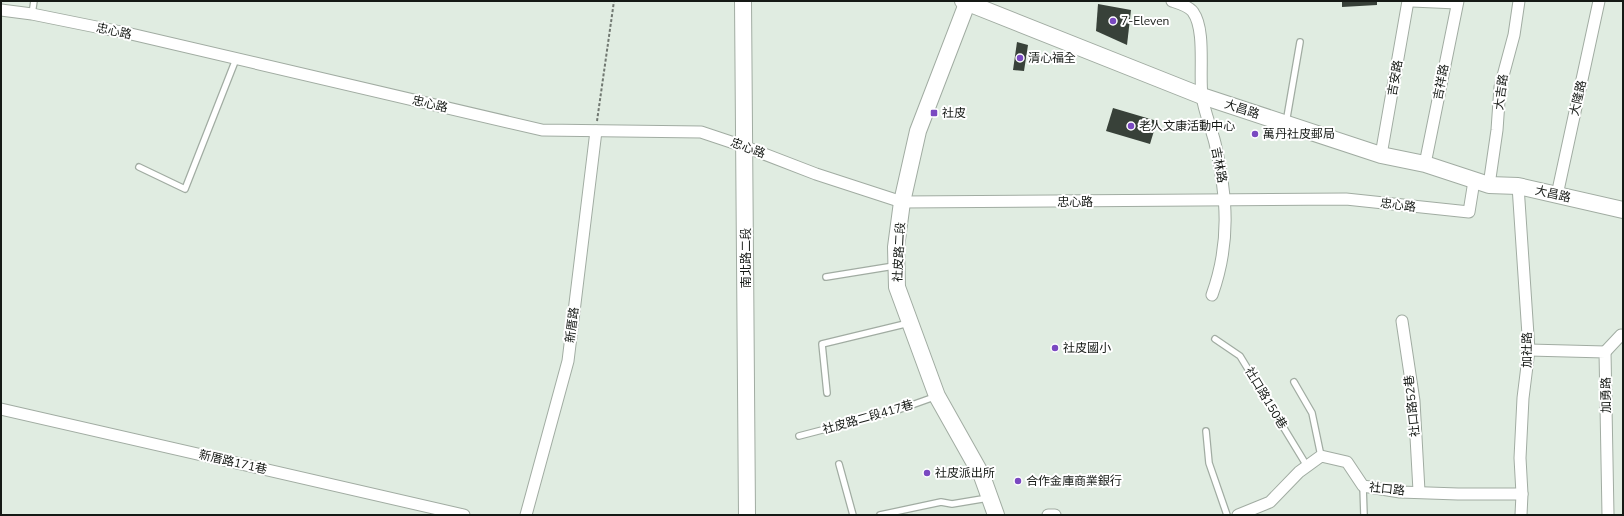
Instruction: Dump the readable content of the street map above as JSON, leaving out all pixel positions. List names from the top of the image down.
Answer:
{
  "streets": {
    "street": [
      "忠心路",
      "吉安路",
      "吉祥路",
      "大吉路",
      "大隆路",
      "大昌路",
      "吉林路",
      "社皮路二段",
      "南北路二段",
      "新厝路",
      "加社路",
      "加勇路",
      "社口路52巷",
      "新厝路171巷",
      "社口路"
    ],
    "lane": ["社口路150巷", "社皮路二段417巷"]
  },
  "crossings": [
    ["忠心路", "大吉路"],
    ["忠心路", "大昌路"],
    ["忠心路", "吉林路"],
    ["忠心路", "社皮路二段"],
    ["忠心路", "南北路二段"],
    ["忠心路", "新厝路"],
    ["吉安路", "大昌路"],
    ["吉祥路", "大昌路"],
    ["大吉路", "大昌路"],
    ["大隆路", "大昌路"],
    ["大昌路", "吉林路"],
    ["大昌路", "社皮路二段"],
    ["大昌路", "加社路"],
    ["社皮路二段", "社皮路二段417巷"],
    ["加社路", "社口路"],
    ["社口路52巷", "社口路"]
  ],
  "places": {
    "other": [
      "7-Eleven",
      "清心福全",
      "老人文康活動中心",
      "萬丹社皮郵局",
      "社皮國小",
      "社皮派出所",
      "合作金庫商業銀行"
    ],
    "transit": ["社皮"]
  }
}
